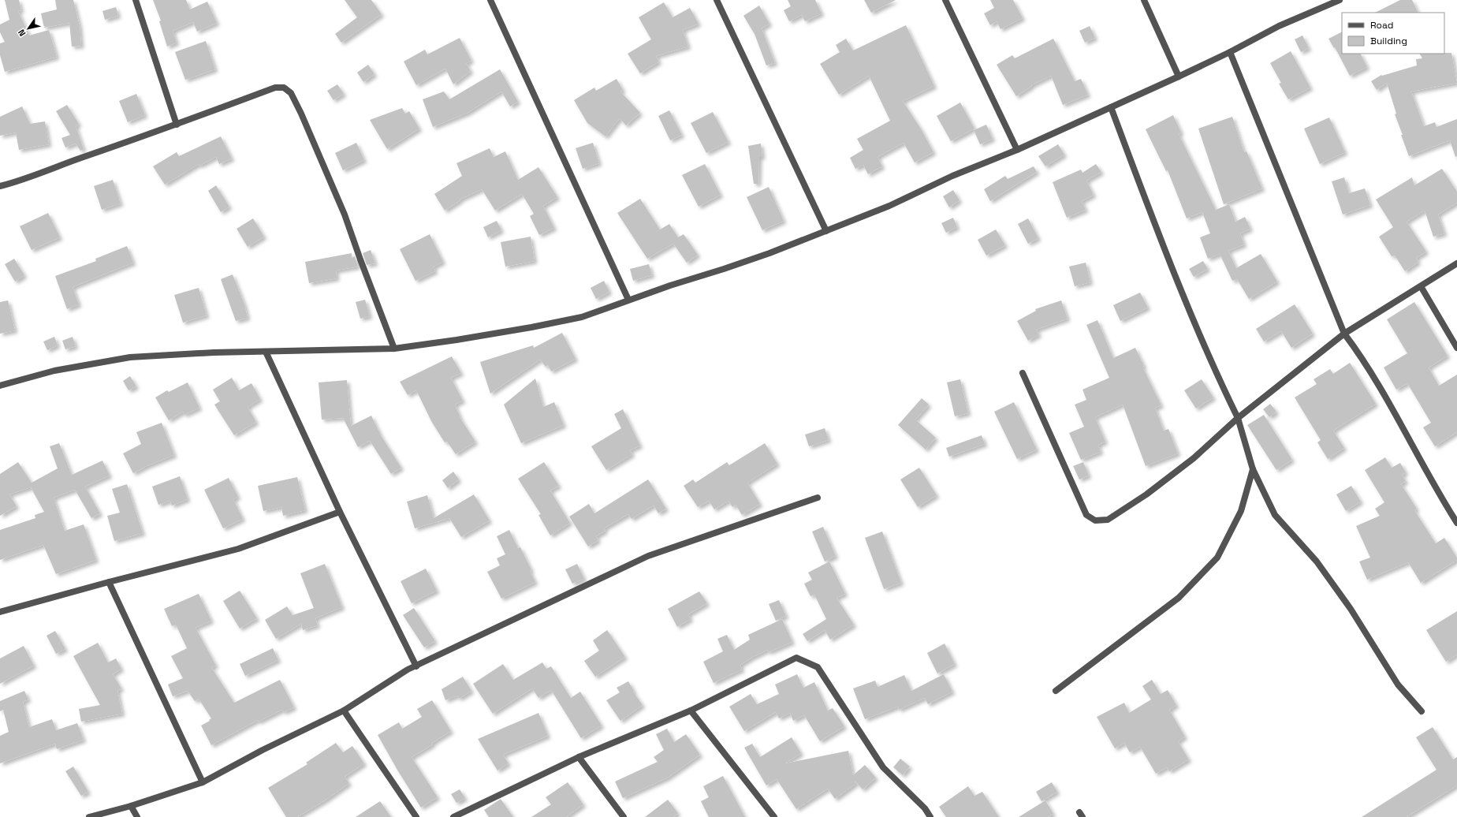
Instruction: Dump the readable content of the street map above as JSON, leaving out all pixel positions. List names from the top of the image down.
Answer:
{
  "legend": ["Road", "Building"],
  "north": "bottom left"
}
